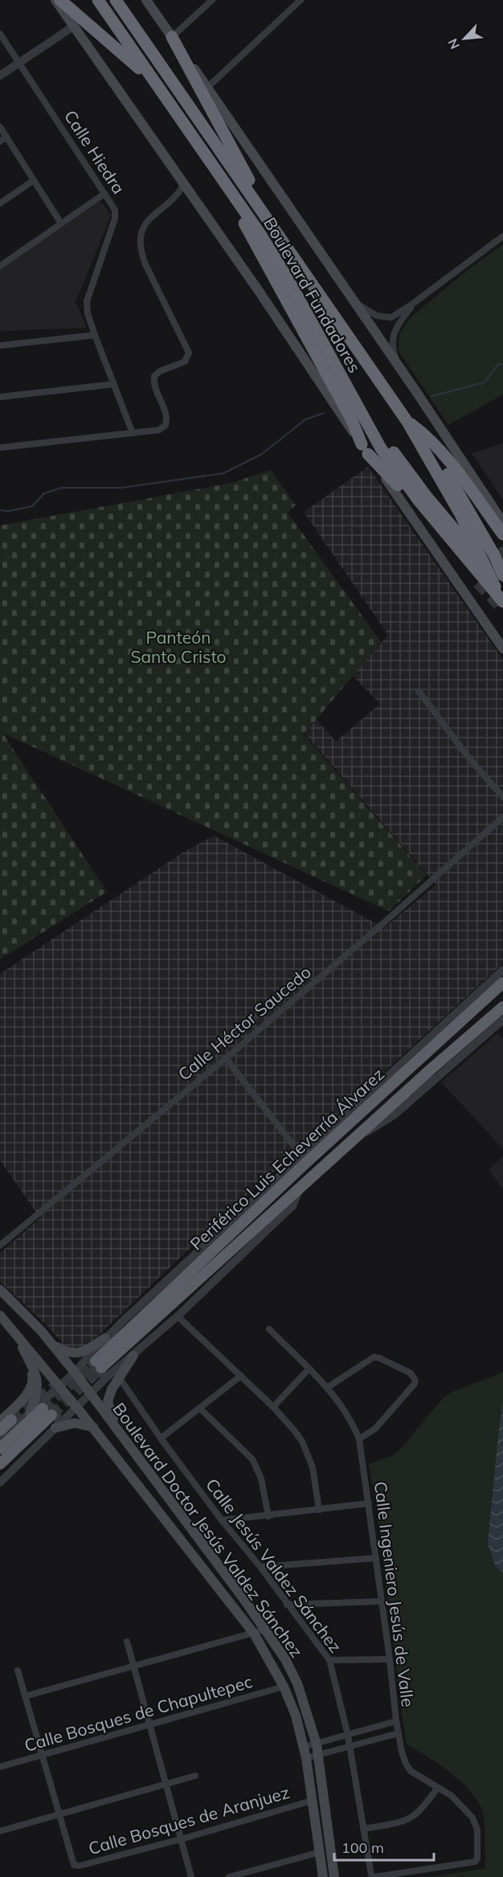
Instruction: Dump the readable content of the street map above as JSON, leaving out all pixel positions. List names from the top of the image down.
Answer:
{
  "streets": {
    "highway": ["Boulevard Fundadores", "Periférico Luis Echeverría Álvarez"],
    "main road": ["Boulevard Doctor Jesús Valdez Sánchez"],
    "street": [
      "Calle Hiedra",
      "Calle Héctor Saucedo",
      "Calle Jesús Valdez Sánchez",
      "Calle Ingeniero Jesús de Valle",
      "Calle Bosques de Chapultepec",
      "Calle Bosques de Aranjuez"
    ]
  },
  "crossings": [
    ["Boulevard Doctor Jesús Valdez Sánchez", "Calle Bosques de Chapultepec"],
    ["Boulevard Doctor Jesús Valdez Sánchez", "Calle Bosques de Aranjuez"],
    ["Calle Jesús Valdez Sánchez", "Calle Ingeniero Jesús de Valle"]
  ],
  "parks": ["Panteón Santo Cristo"],
  "scale_bar": "100 m",
  "north": "bottom left"
}
